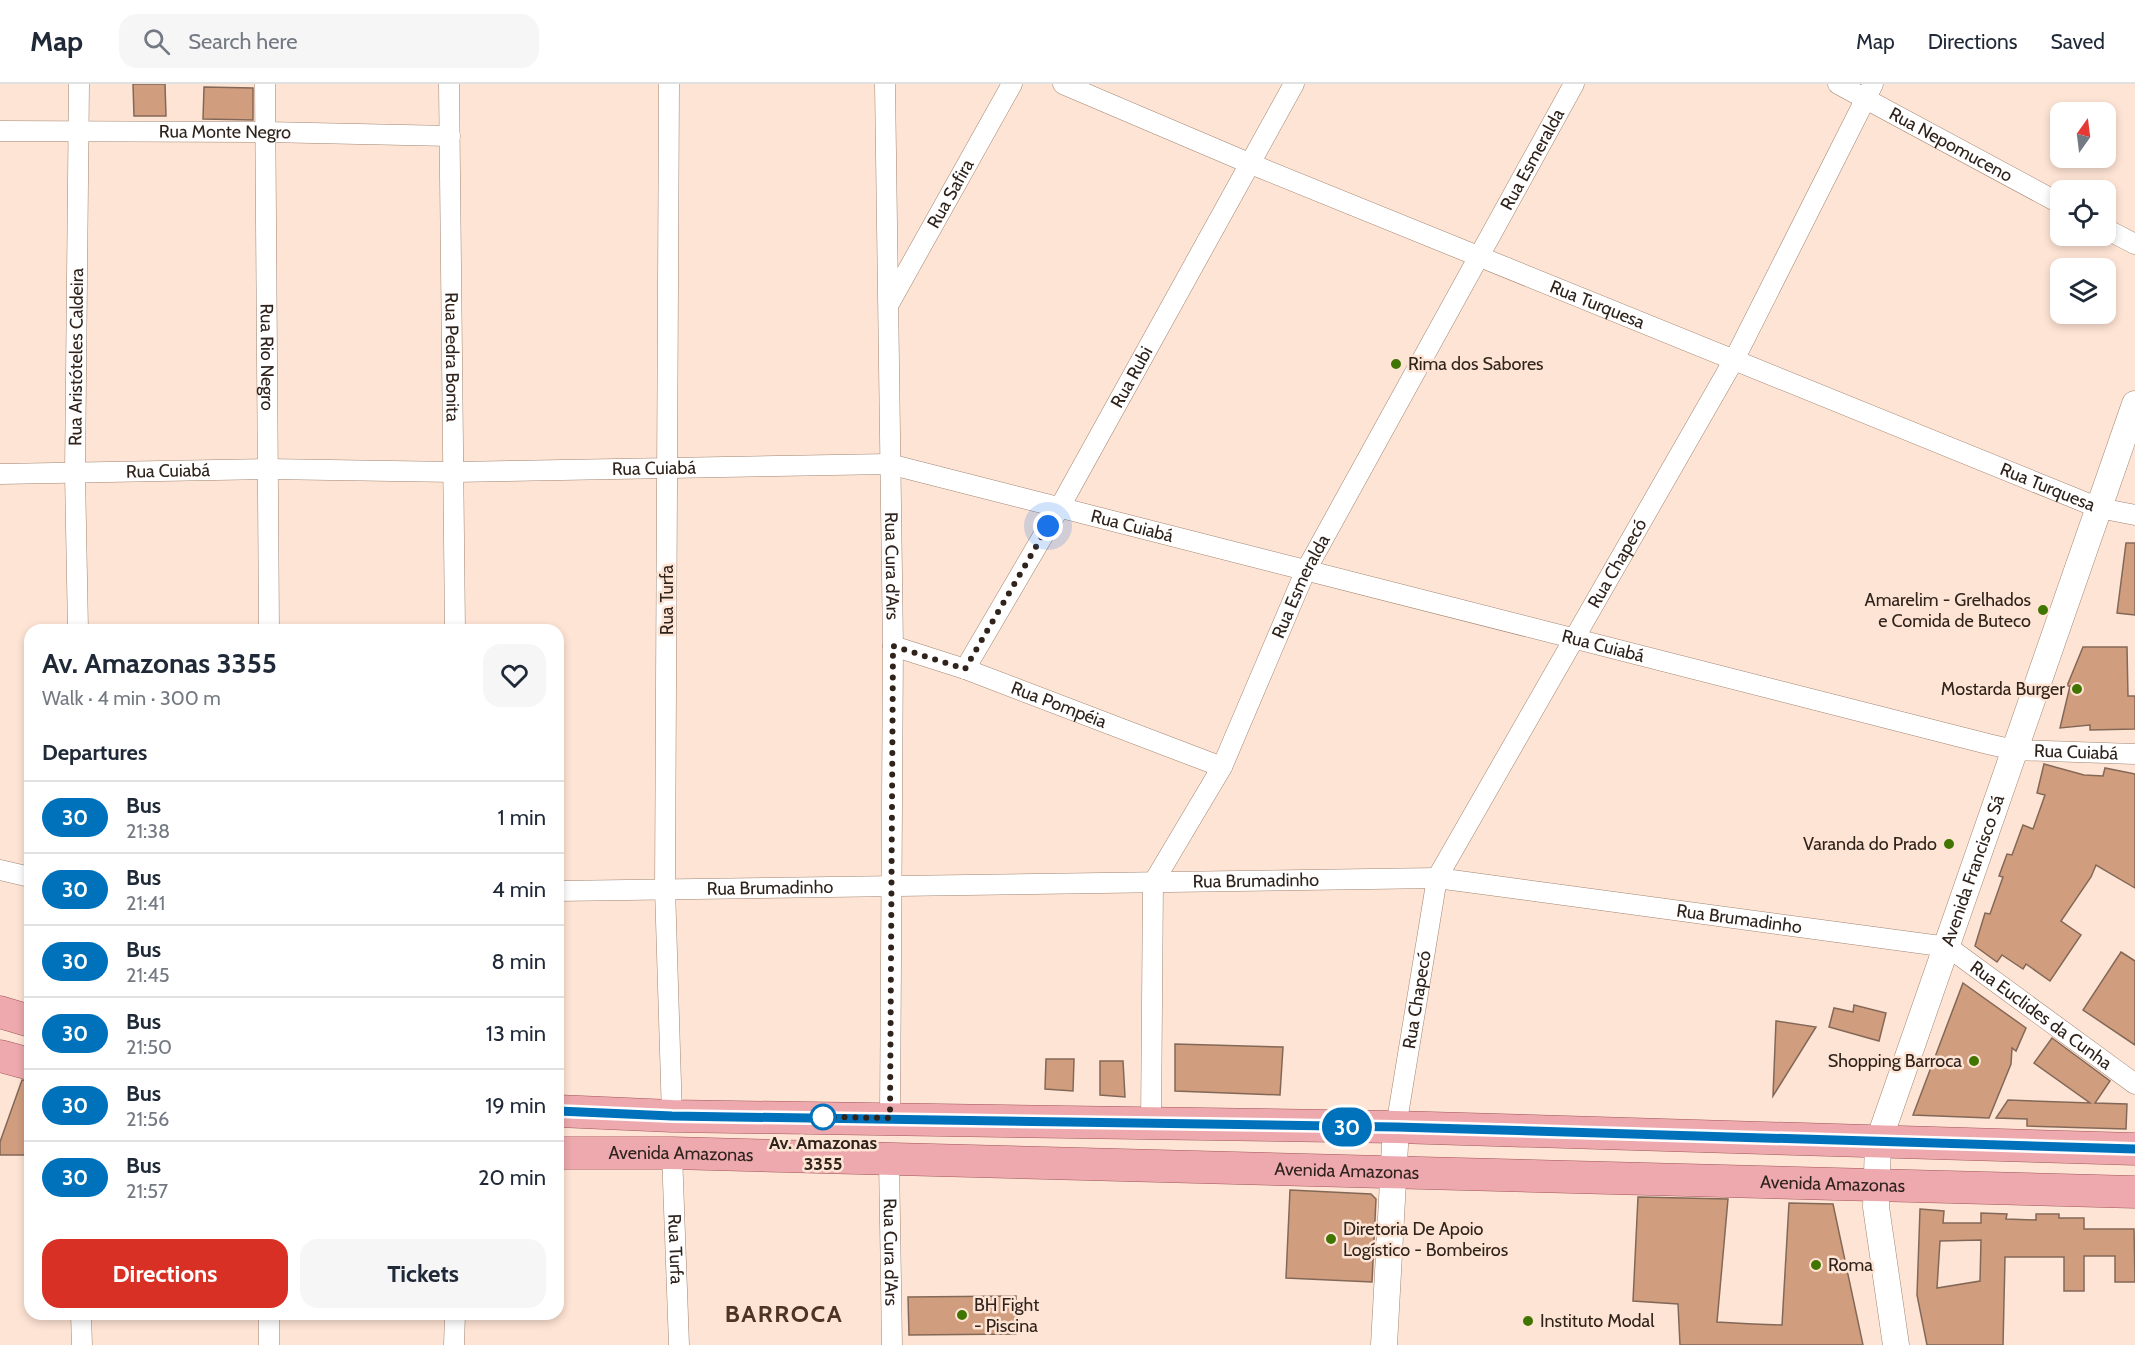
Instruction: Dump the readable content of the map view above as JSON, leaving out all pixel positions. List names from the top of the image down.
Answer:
{
  "streets": {
    "main road": ["Avenida Amazonas"],
    "street": [
      "Rua Monte Negro",
      "Rua Nepomuceno",
      "Rua Esmeralda",
      "Rua Safira",
      "Rua Turquesa",
      "Rua Aristóteles Caldeira",
      "Rua Rio Negro",
      "Rua Pedra Bonita",
      "Rua Rubi",
      "Rua Cuiabá",
      "Rua Chapecó",
      "Rua Cura d'Ars",
      "Rua Turfa",
      "Rua Pompéia",
      "Avenida Francisco Sá",
      "Rua Brumadinho",
      "Rua Euclides da Cunha"
    ]
  },
  "crossings": [
    ["Rua Monte Negro", "Rua Aristóteles Caldeira"],
    ["Rua Monte Negro", "Rua Rio Negro"],
    ["Rua Monte Negro", "Rua Pedra Bonita"],
    ["Rua Nepomuceno", "Rua Chapecó"],
    ["Rua Esmeralda", "Rua Turquesa"],
    ["Rua Esmeralda", "Rua Cuiabá"],
    ["Rua Esmeralda", "Rua Pompéia"],
    ["Rua Esmeralda", "Rua Brumadinho"],
    ["Rua Safira", "Rua Cura d'Ars"],
    ["Rua Turquesa", "Rua Rubi"],
    ["Rua Turquesa", "Rua Chapecó"],
    ["Rua Turquesa", "Avenida Francisco Sá"],
    ["Rua Aristóteles Caldeira", "Rua Cuiabá"],
    ["Rua Rio Negro", "Rua Cuiabá"],
    ["Rua Pedra Bonita", "Rua Cuiabá"],
    ["Rua Rubi", "Rua Cuiabá"],
    ["Rua Rubi", "Rua Pompéia"],
    ["Rua Cuiabá", "Rua Chapecó"],
    ["Rua Cuiabá", "Rua Cura d'Ars"],
    ["Rua Cuiabá", "Rua Turfa"],
    ["Rua Cuiabá", "Avenida Francisco Sá"],
    ["Rua Chapecó", "Rua Brumadinho"],
    ["Rua Cura d'Ars", "Rua Pompéia"],
    ["Rua Cura d'Ars", "Rua Brumadinho"],
    ["Rua Cura d'Ars", "Avenida Amazonas"],
    ["Rua Turfa", "Rua Brumadinho"],
    ["Rua Turfa", "Avenida Amazonas"],
    ["Avenida Francisco Sá", "Rua Brumadinho"],
    ["Avenida Francisco Sá", "Rua Euclides da Cunha"],
    ["Avenida Francisco Sá", "Avenida Amazonas"],
    ["Rua Brumadinho", "Rua Euclides da Cunha"]
  ],
  "districts": ["BARROCA"],
  "places": [
    "Rima dos Sabores",
    "Amarelim - Grelhados e Comida de Buteco",
    "Mostarda Burger",
    "Varanda do Prado",
    "Shopping Barroca",
    "Av. Amazonas 3355",
    "Diretoria De Apoio Logístico - Bombeiros",
    "Roma",
    "BH Fight - Piscina",
    "Instituto Modal"
  ],
  "lines": ["bus line 30"],
  "north": "top",
  "page": {
    "header": "Map",
    "search": "Search here",
    "nav": ["Map", "Directions", "Saved"],
    "on_map": "30",
    "heading": [
      ["Av. Amazonas 3355", "Walk · 4 min · 300 m"],
      "Departures"
    ],
    "list": [
      {
        "mark": "30",
        "name": "Bus",
        "note": "21:38",
        "value": "1 min"
      },
      {
        "mark": "30",
        "name": "Bus",
        "note": "21:41",
        "value": "4 min"
      },
      {
        "mark": "30",
        "name": "Bus",
        "note": "21:45",
        "value": "8 min"
      },
      {
        "mark": "30",
        "name": "Bus",
        "note": "21:50",
        "value": "13 min"
      },
      {
        "mark": "30",
        "name": "Bus",
        "note": "21:56",
        "value": "19 min"
      },
      {
        "mark": "30",
        "name": "Bus",
        "note": "21:57",
        "value": "20 min"
      }
    ],
    "buttons": ["Directions", "Tickets"]
  }
}
